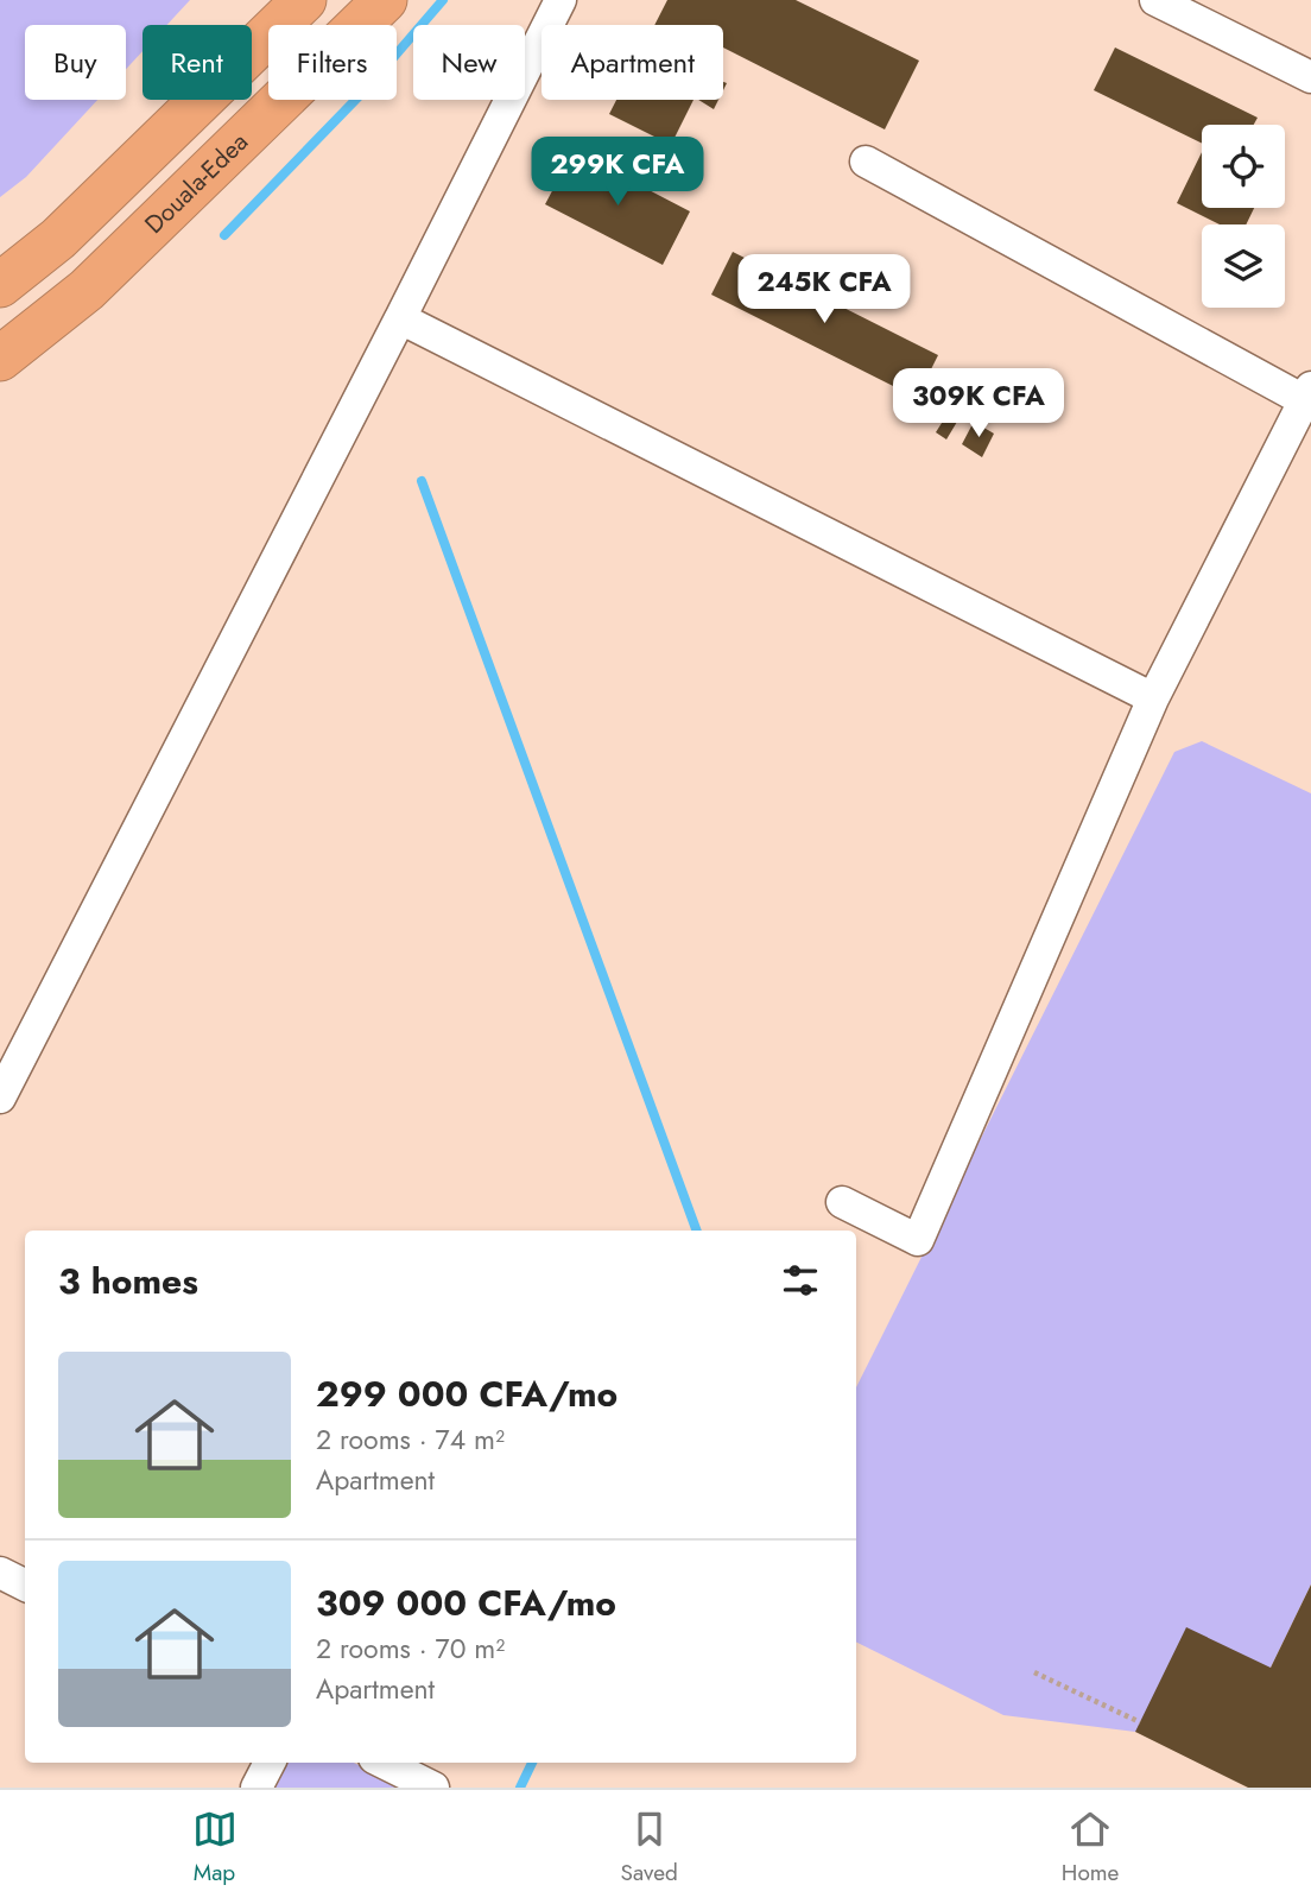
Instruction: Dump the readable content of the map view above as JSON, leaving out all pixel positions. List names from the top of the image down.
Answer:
{
  "streets": {
    "highway": ["Douala-Edea"]
  },
  "page": {
    "chip": [
      "Buy",
      "Rent",
      "Filters",
      "New",
      "Apartment"
    ],
    "price": ["299K CFA", "245K CFA", "309K CFA"],
    "heading": "3 homes",
    "list": [
      {
        "name": "299 000 CFA/mo",
        "note": "2 rooms · 74 m² · Apartment"
      },
      {
        "name": "309 000 CFA/mo",
        "note": "2 rooms · 70 m² · Apartment"
      }
    ],
    "tabs": ["Map", "Saved", "Home"]
  }
}
